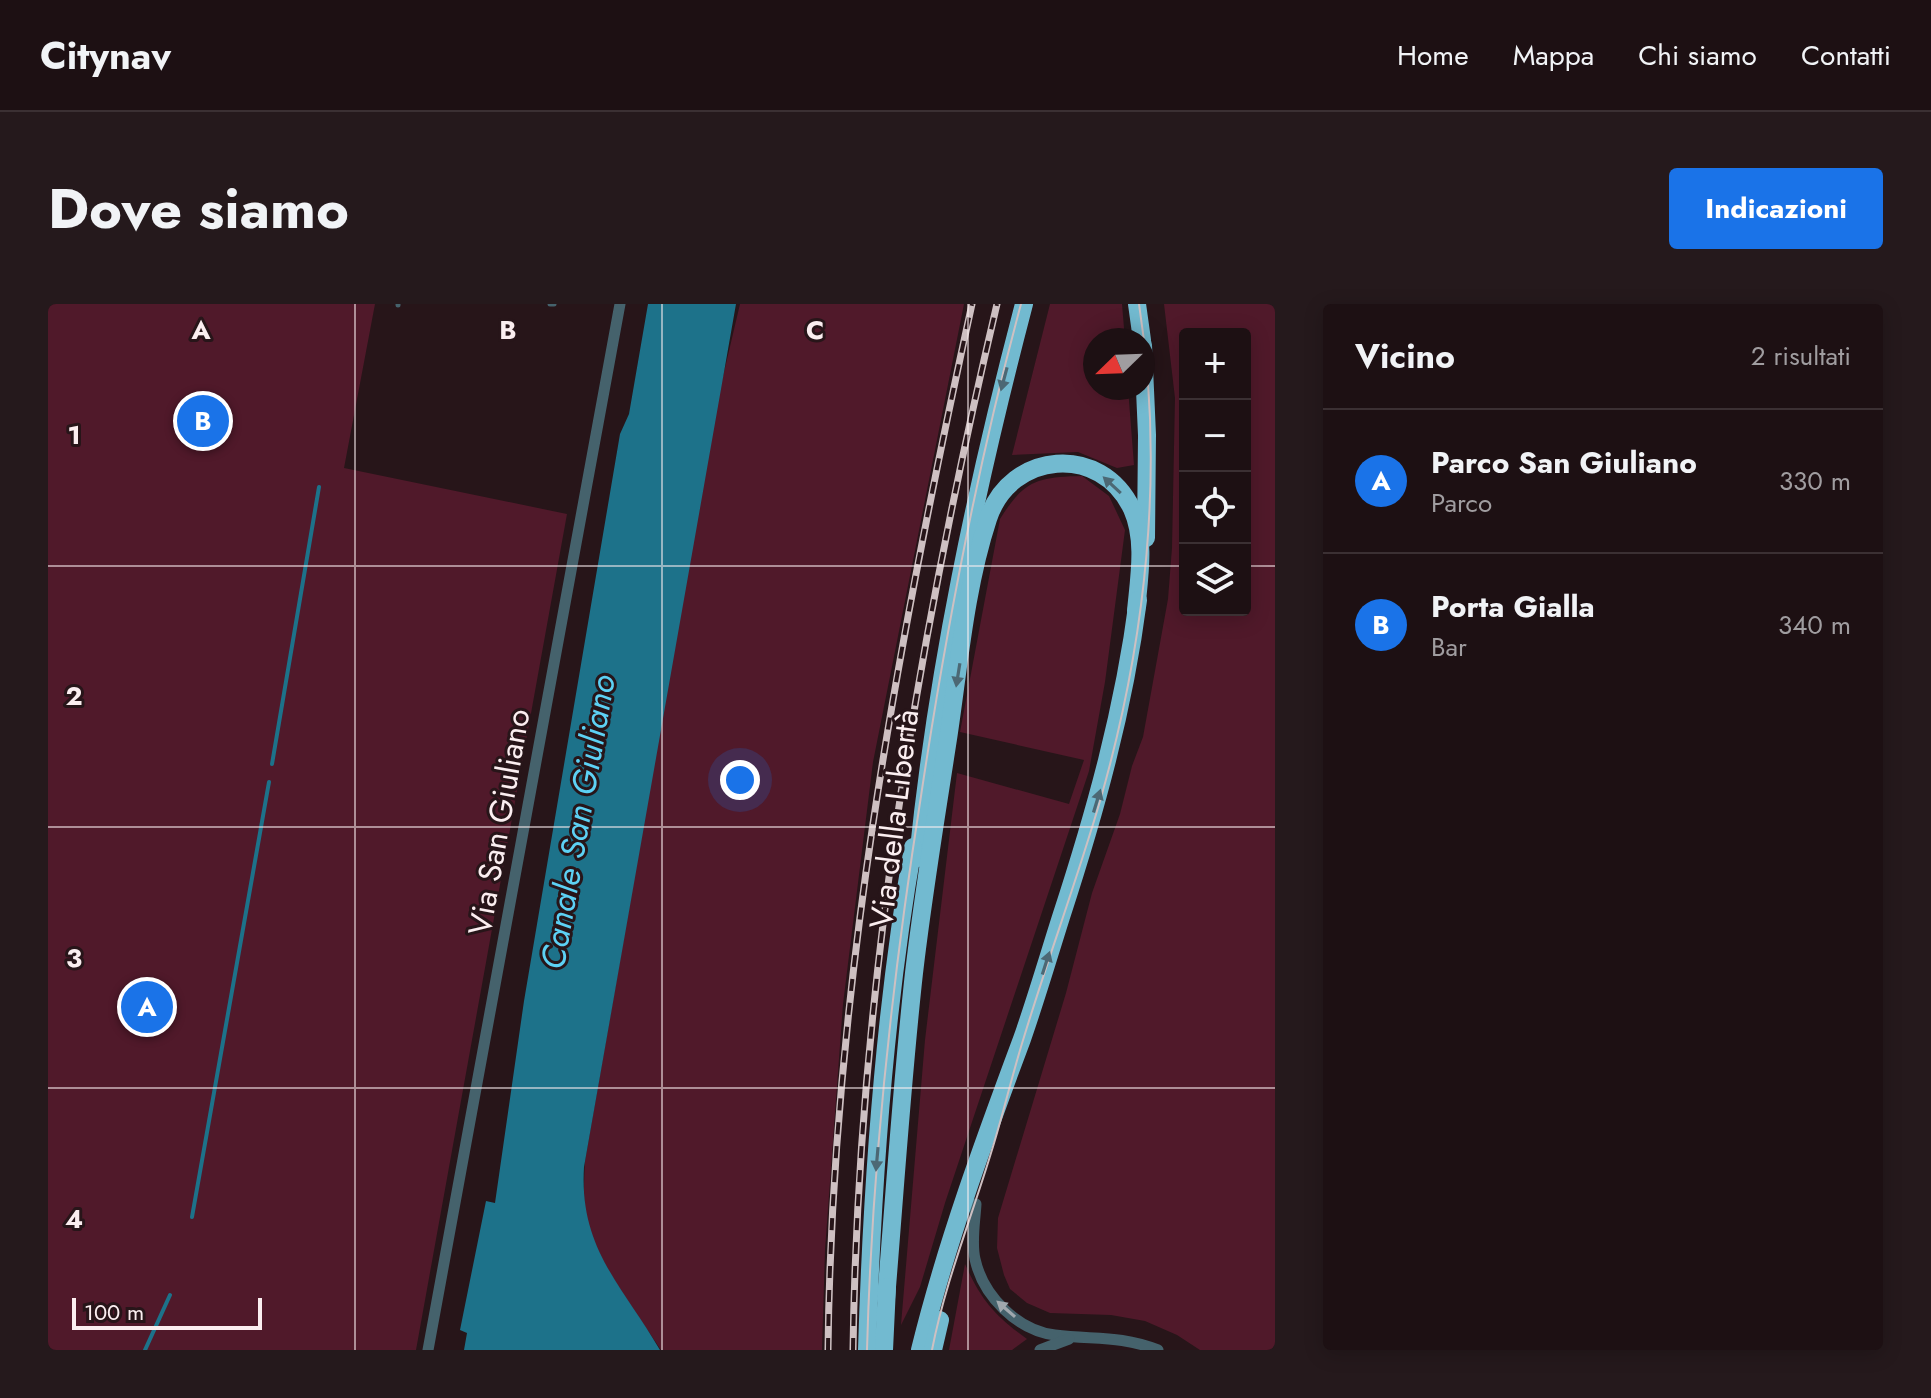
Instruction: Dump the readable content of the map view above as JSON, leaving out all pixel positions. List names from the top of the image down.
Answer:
{
  "streets": {
    "highway": ["Via della Libertà"],
    "street": ["Via San Giuliano"]
  },
  "one_way": ["Via della Libertà"],
  "water": ["Canale San Giuliano"],
  "scale_bar": "100 m",
  "north": "bottom left",
  "page": {
    "header": "Citynav",
    "nav": [
      "Home",
      "Mappa",
      "Chi siamo",
      "Contatti"
    ],
    "title": "Dove siamo",
    "buttons": "Indicazioni",
    "heading": ["Vicino", "2 risultati"],
    "map_buttons": ["+", "−"],
    "pins": ["B", "A"],
    "list": [
      {
        "mark": "A",
        "name": "Parco San Giuliano",
        "note": "Parco",
        "value": "330 m"
      },
      {
        "mark": "B",
        "name": "Porta Gialla",
        "note": "Bar",
        "value": "340 m"
      }
    ],
    "scale": "100 m"
  },
  "grid": {
    "columns": ["A", "B", "C"],
    "rows": [
      "1",
      "2",
      "3",
      "4"
    ]
  }
}
